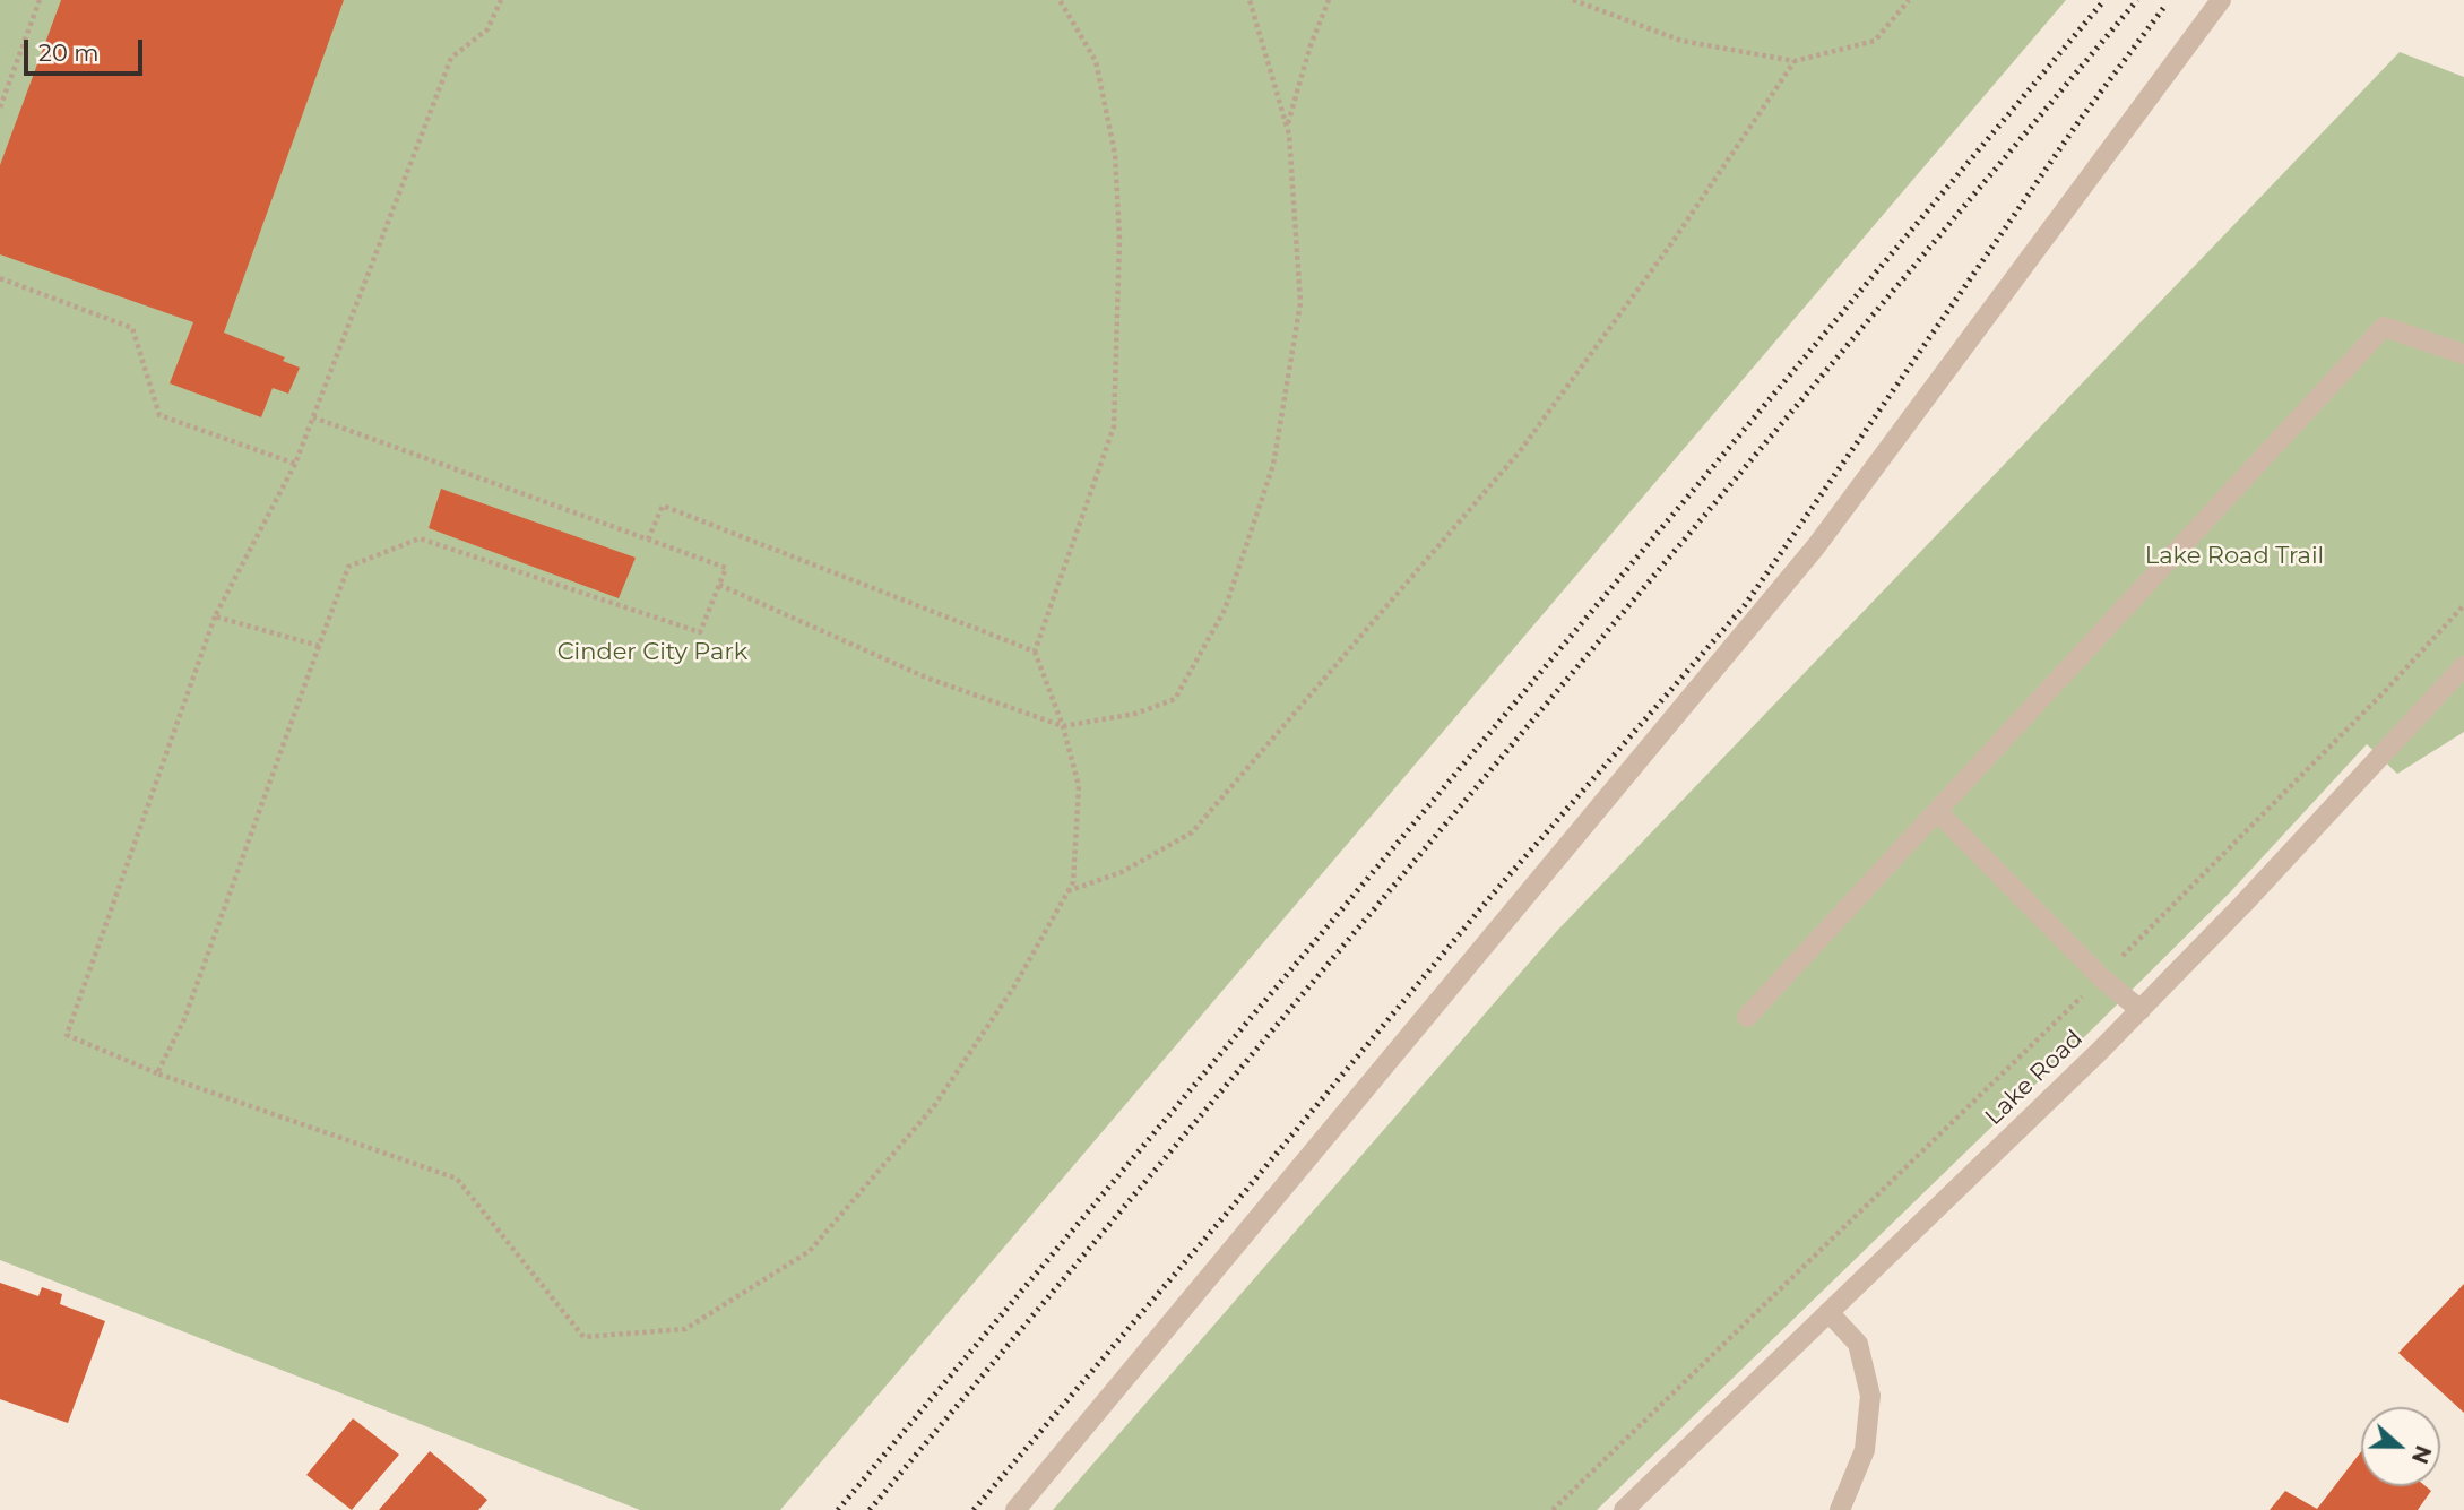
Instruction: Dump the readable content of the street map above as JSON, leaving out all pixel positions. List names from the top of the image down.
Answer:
{
  "streets": {
    "street": ["Lake Road"]
  },
  "parks": ["Lake Road Trail", "Cinder City Park"],
  "scale_bar": "20 m",
  "north": "right"
}
